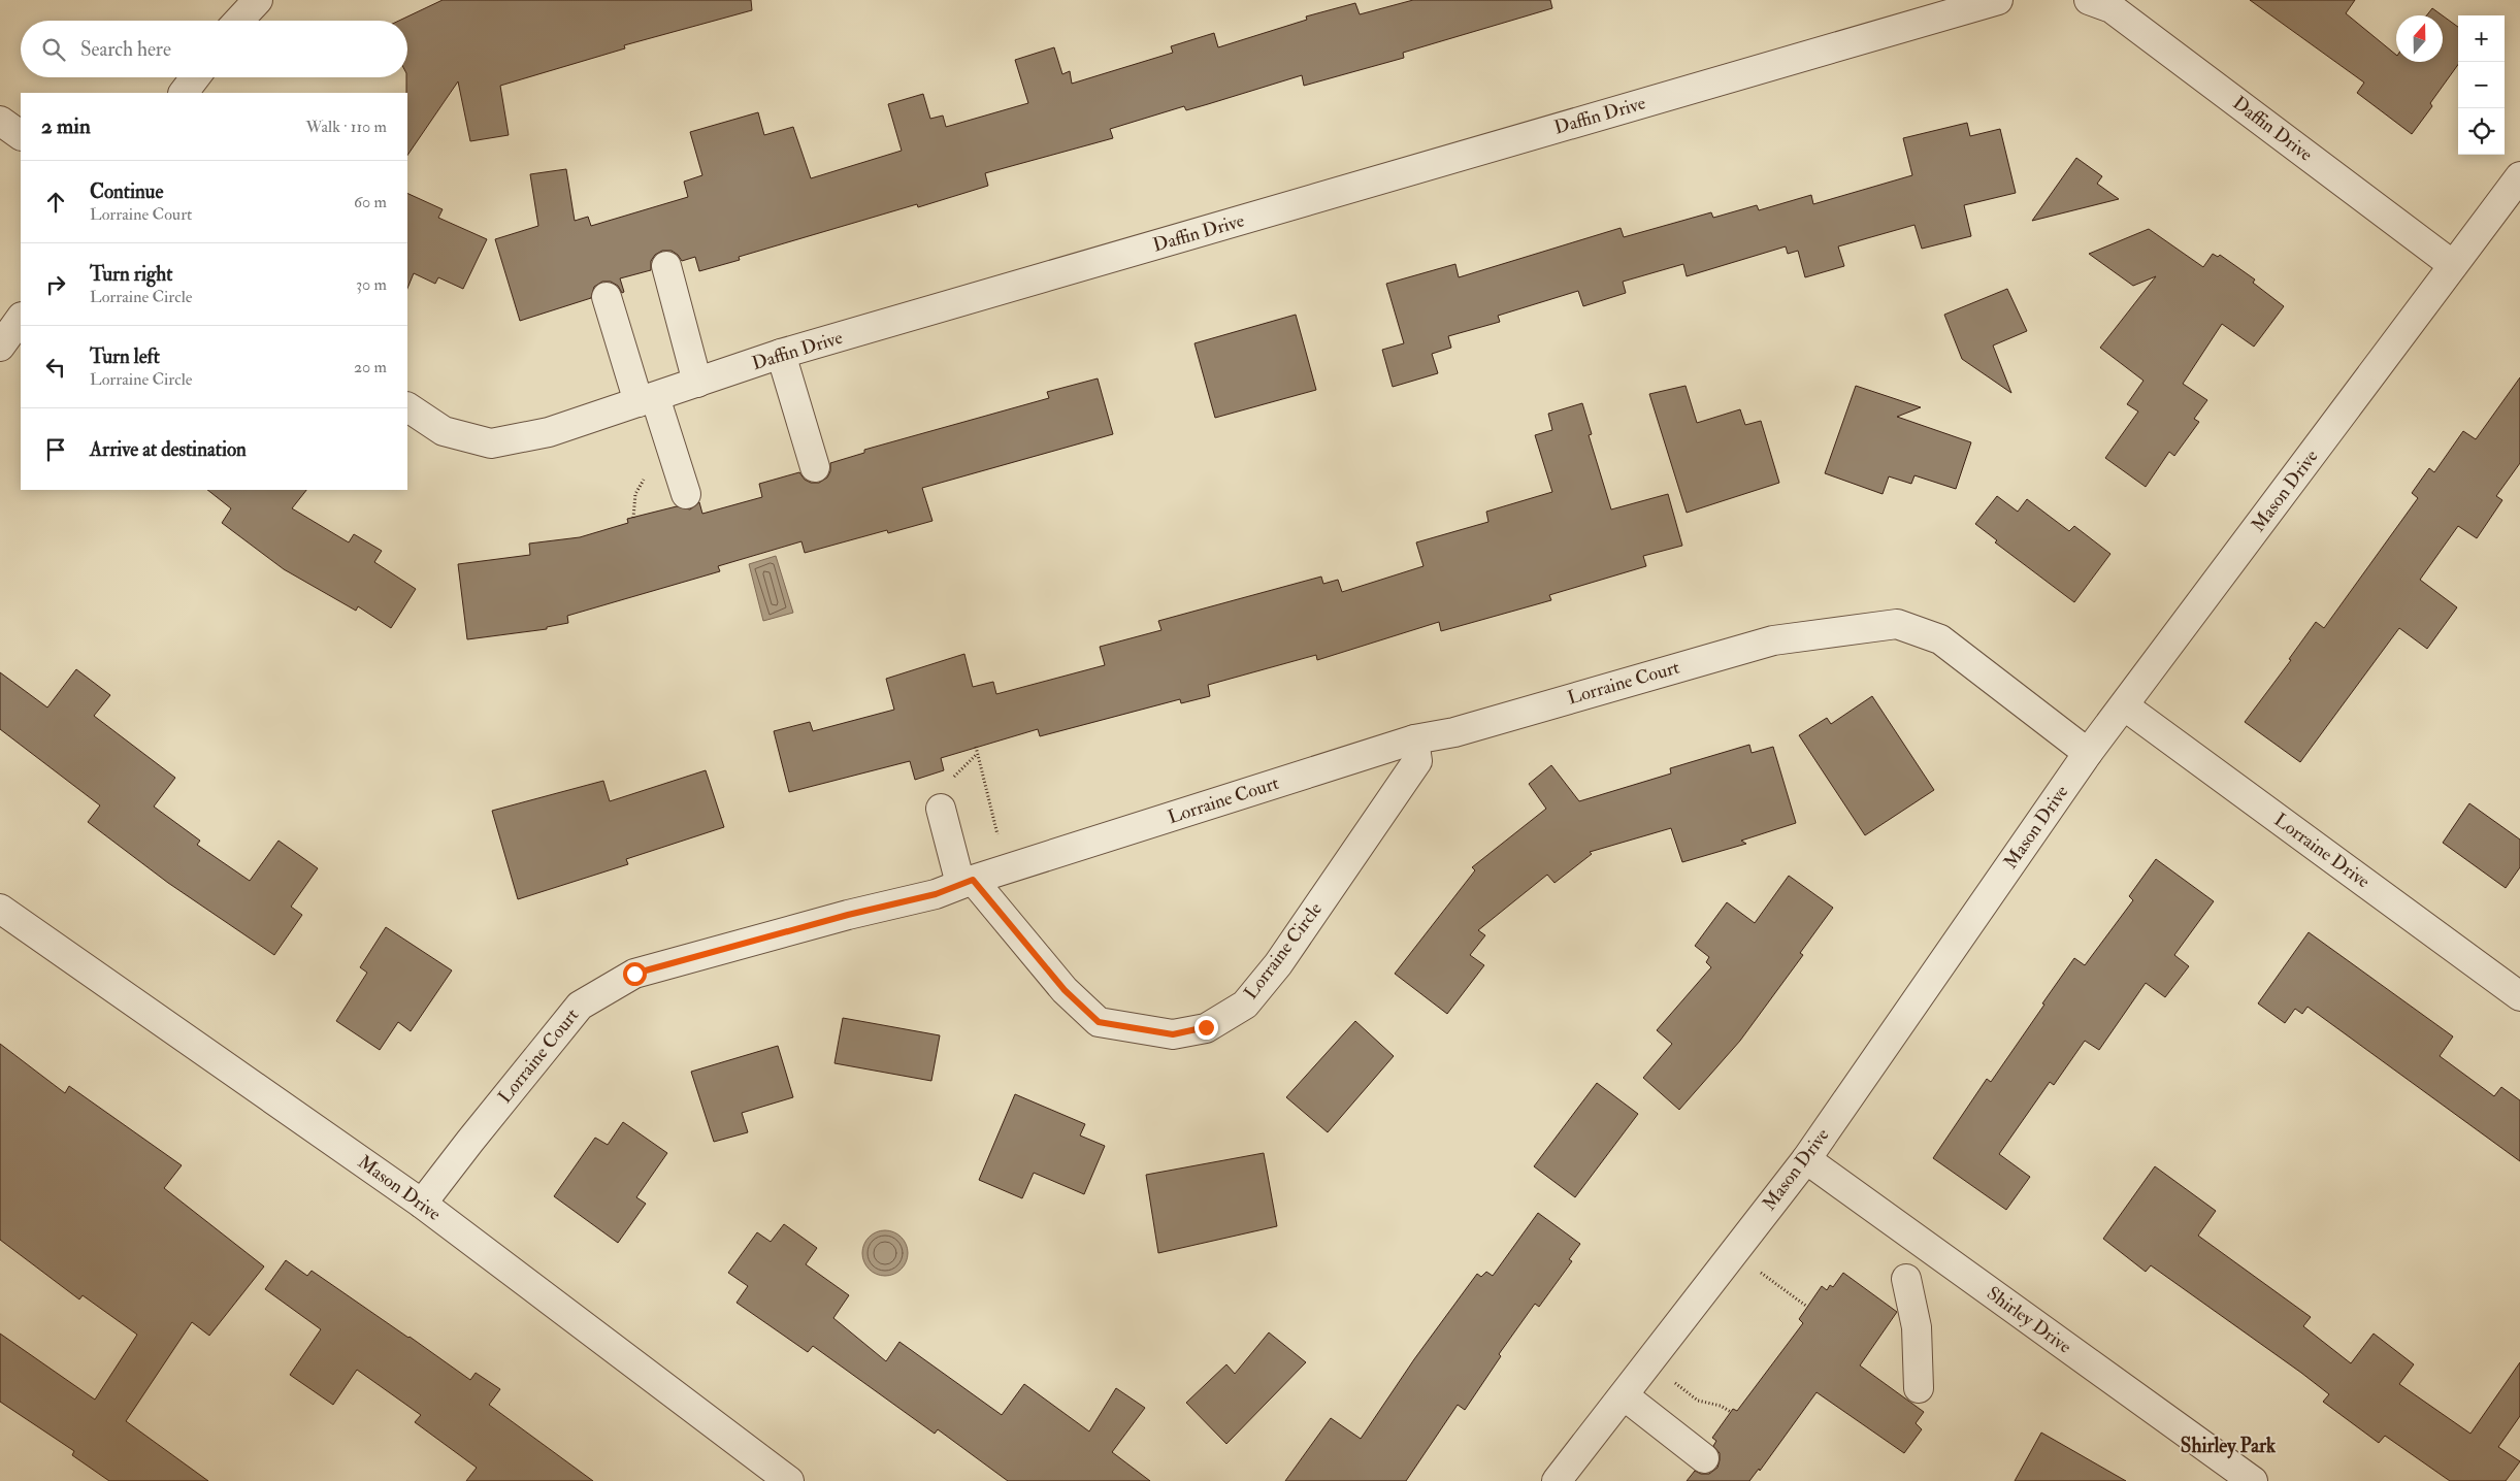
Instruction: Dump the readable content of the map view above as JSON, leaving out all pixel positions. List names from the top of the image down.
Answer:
{
  "streets": {
    "street": [
      "Daffin Drive",
      "Mason Drive",
      "Lorraine Court",
      "Lorraine Drive",
      "Lorraine Circle",
      "Shirley Drive"
    ]
  },
  "crossings": [
    ["Daffin Drive", "Mason Drive"],
    ["Mason Drive", "Lorraine Court"],
    ["Mason Drive", "Lorraine Drive"],
    ["Mason Drive", "Shirley Drive"],
    ["Lorraine Court", "Lorraine Circle"]
  ],
  "districts": ["Shirley Park"],
  "north": "top",
  "page": {
    "map_buttons": ["+", "−"],
    "search": "Search here",
    "heading": ["2 min", "Walk · 110 m"],
    "list": [
      ["Continue", "Lorraine Court", "60 m"],
      ["Turn right", "Lorraine Circle", "30 m"],
      ["Turn left", "Lorraine Circle", "20 m"],
      "Arrive at destination"
    ]
  }
}
